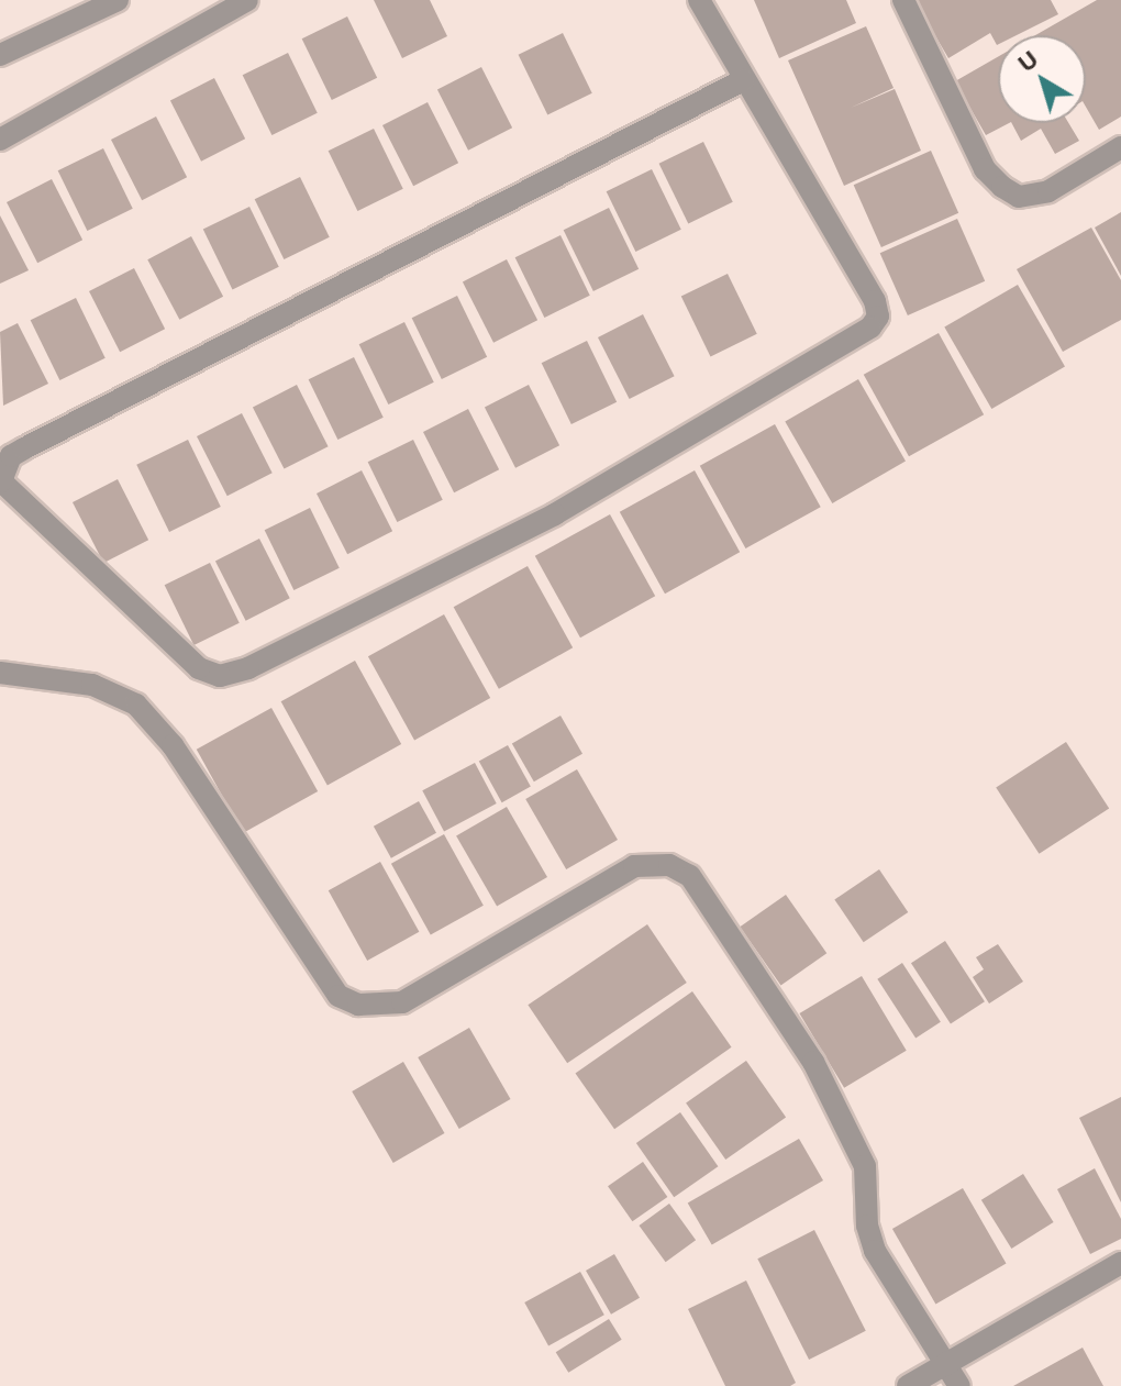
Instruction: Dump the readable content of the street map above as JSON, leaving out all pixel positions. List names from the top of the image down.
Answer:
{
  "north": "top left"
}
